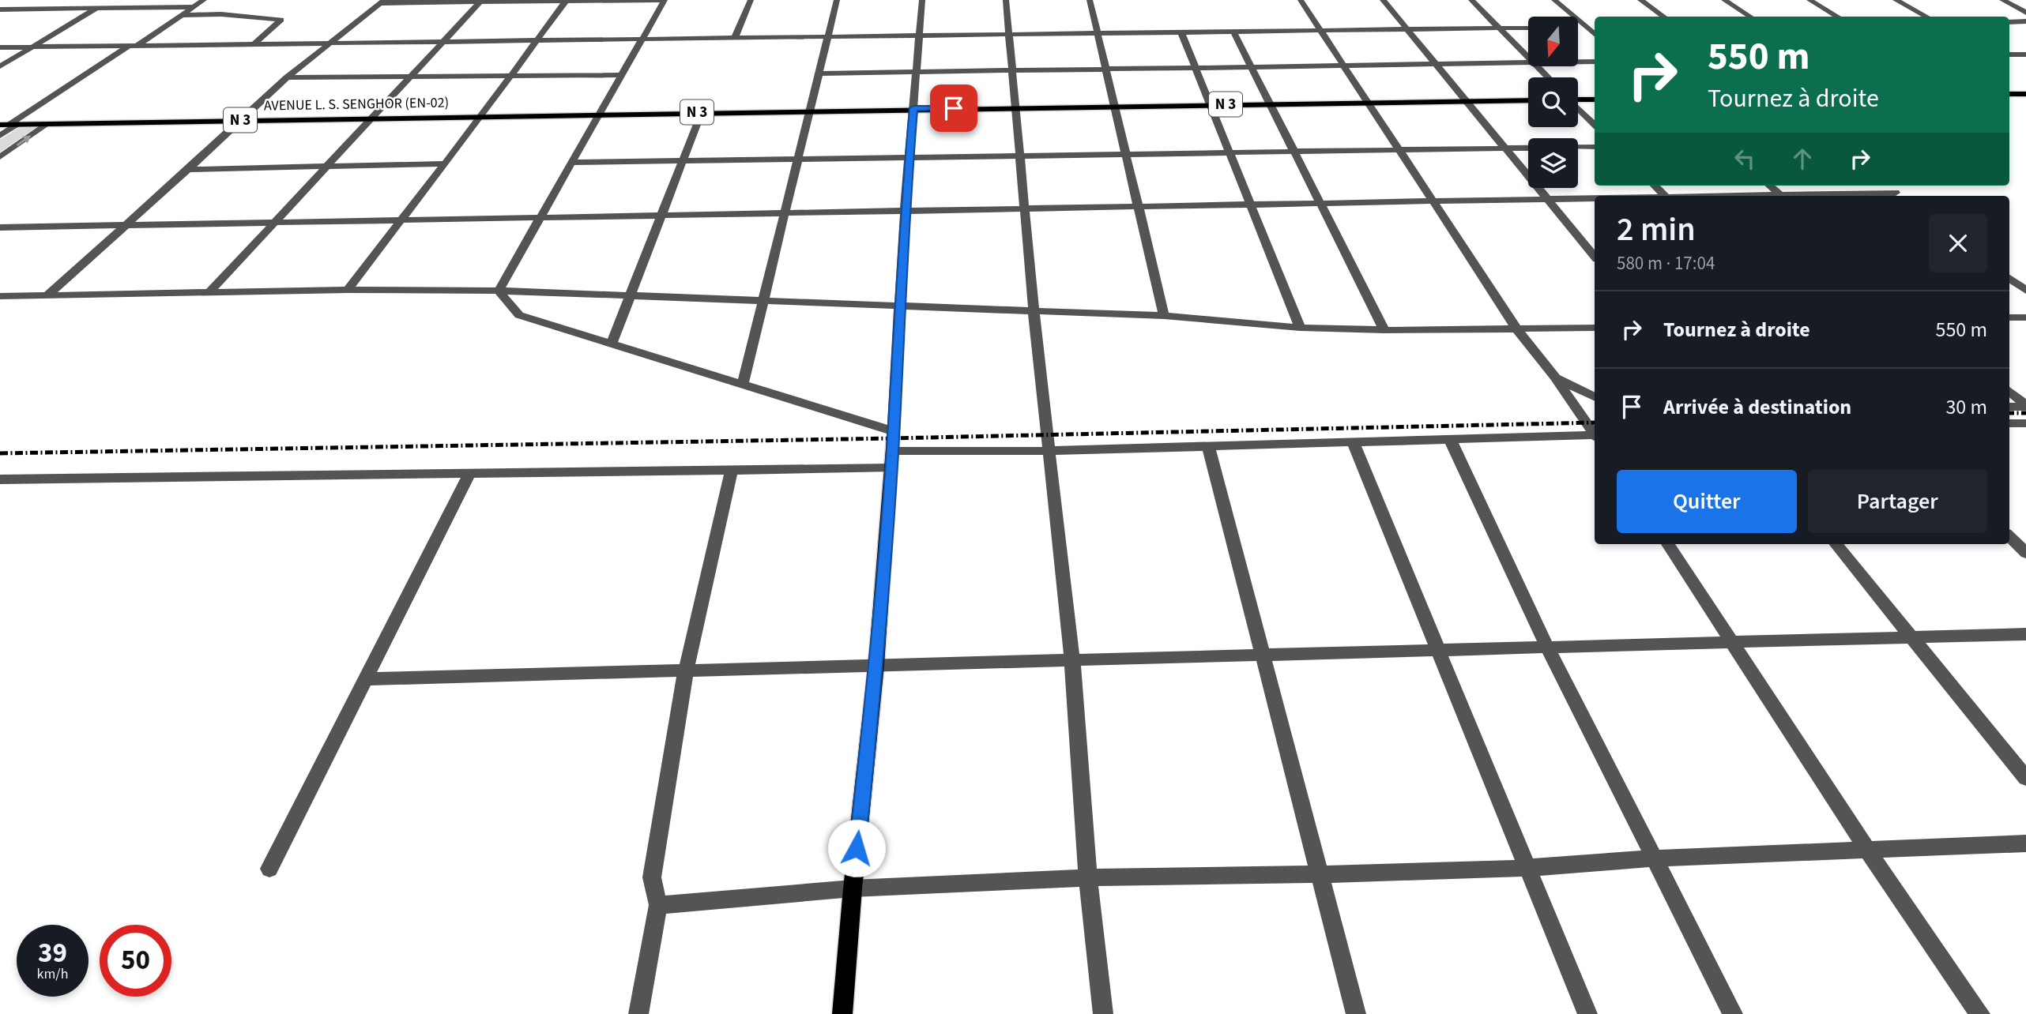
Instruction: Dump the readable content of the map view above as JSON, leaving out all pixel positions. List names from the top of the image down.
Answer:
{
  "streets": {
    "main road": ["AVENUE L. S. SENGHOR (EN-02)", "N 3"]
  },
  "crossings": [
    ["AVENUE L. S. SENGHOR (EN-02)", "N 3"]
  ],
  "north": "bottom",
  "page": {
    "turn": ["550 m", "Tournez à droite"],
    "heading": ["2 min", "580 m · 17:04"],
    "list": [
      {
        "name": "Tournez à droite",
        "value": "550 m"
      },
      {
        "name": "Arrivée à destination",
        "value": "30 m"
      }
    ],
    "buttons": ["Quitter", "Partager"],
    "speed": "39 km/h",
    "limit": "50"
  }
}
